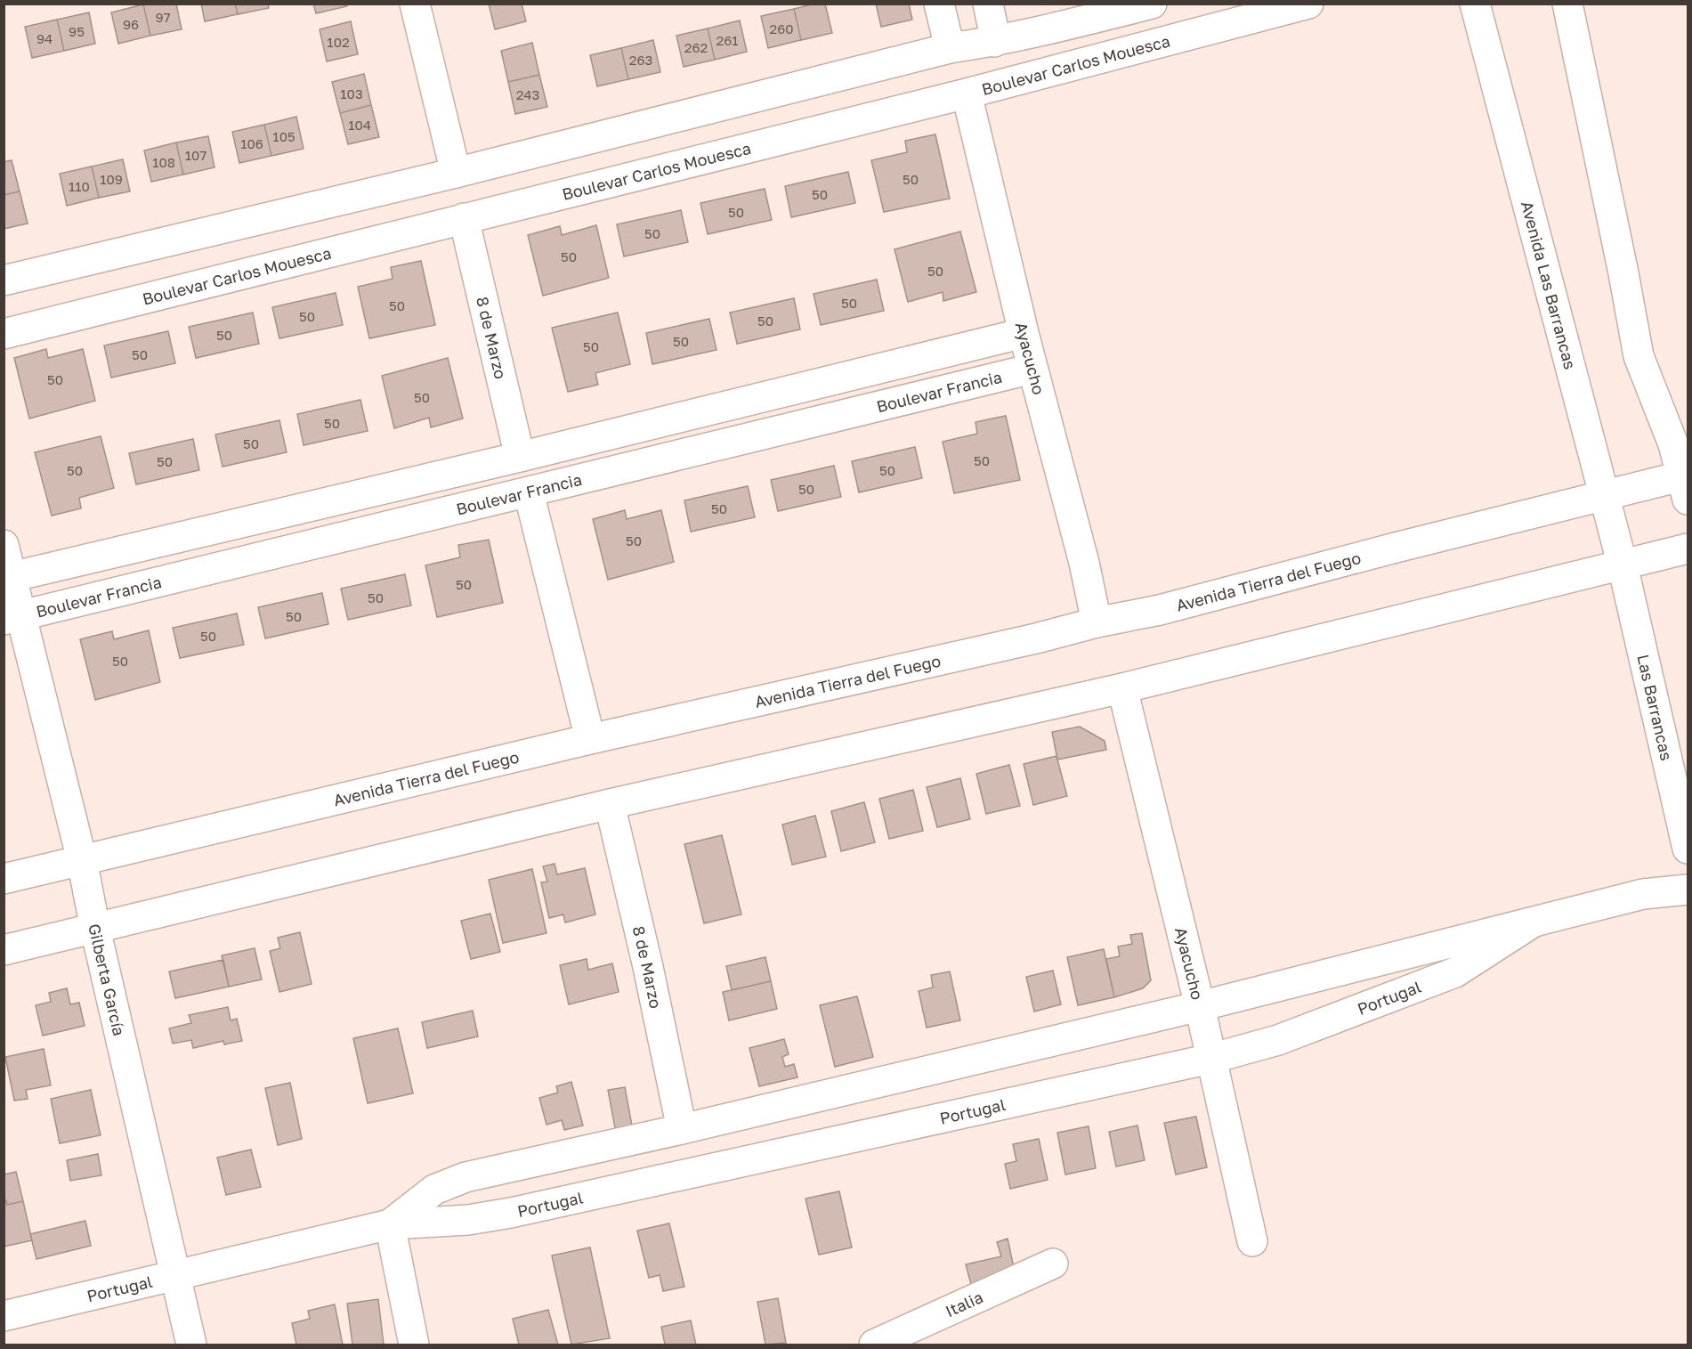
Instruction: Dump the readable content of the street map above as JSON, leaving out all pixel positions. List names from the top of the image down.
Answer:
{
  "streets": {
    "street": [
      "Boulevar Carlos Mouesca",
      "Avenida Las Barrancas",
      "8 de Marzo",
      "Ayacucho",
      "Boulevar Francia",
      "Avenida Tierra del Fuego",
      "Las Barrancas",
      "Gilberta García",
      "Portugal",
      "Italia"
    ]
  },
  "crossings": [
    ["Boulevar Carlos Mouesca", "8 de Marzo"],
    ["Boulevar Carlos Mouesca", "Ayacucho"],
    ["Avenida Las Barrancas", "Avenida Tierra del Fuego"],
    ["Avenida Las Barrancas", "Las Barrancas"],
    ["8 de Marzo", "Portugal"],
    ["Ayacucho", "Boulevar Francia"],
    ["Ayacucho", "Avenida Tierra del Fuego"],
    ["Ayacucho", "Portugal"],
    ["Boulevar Francia", "Gilberta García"],
    ["Avenida Tierra del Fuego", "Gilberta García"],
    ["Gilberta García", "Portugal"]
  ],
  "house_numbers": [
    "97",
    "96",
    "260",
    "95",
    "94",
    "261",
    "102",
    "262",
    "263",
    "103",
    "243",
    "104",
    "105",
    "106",
    "107",
    "108",
    "109",
    "50",
    "110",
    "50",
    "50",
    "50",
    "50",
    "50",
    "50",
    "50",
    "50",
    "50",
    "50",
    "50",
    "50",
    "50",
    "50",
    "50",
    "50",
    "50",
    "50",
    "50",
    "50",
    "50",
    "50",
    "50",
    "50",
    "50",
    "50",
    "50",
    "50",
    "50"
  ]
}
